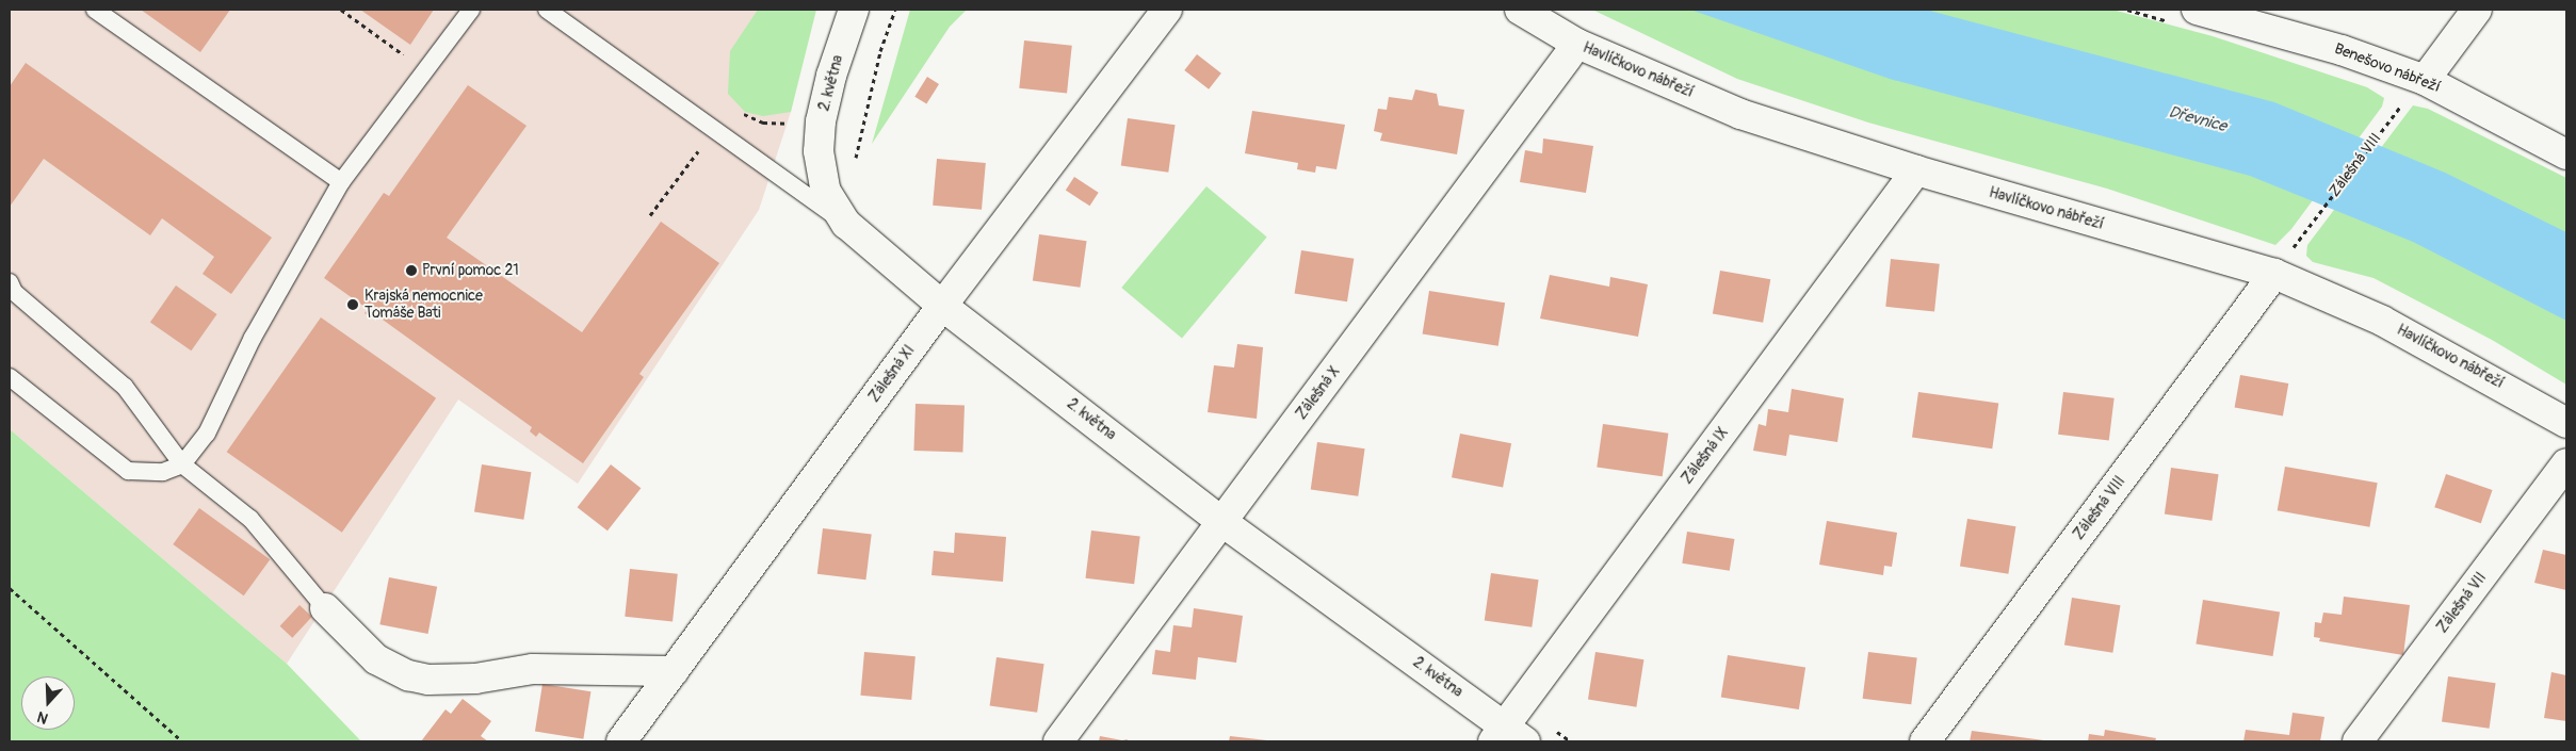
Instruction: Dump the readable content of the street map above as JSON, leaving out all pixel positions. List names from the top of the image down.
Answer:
{
  "streets": {
    "street": [
      "Benešovo nábřeží",
      "Havlíčkovo nábřeží",
      "2. května",
      "Zálešná VIII",
      "Zálešná XI",
      "Zálešná X",
      "Zálešná IX",
      "Zálešná VII"
    ]
  },
  "crossings": [
    ["Havlíčkovo nábřeží", "Zálešná VIII"],
    ["Havlíčkovo nábřeží", "Zálešná X"],
    ["Havlíčkovo nábřeží", "Zálešná IX"],
    ["2. května", "Zálešná XI"],
    ["2. května", "Zálešná X"],
    ["2. května", "Zálešná IX"]
  ],
  "water": ["Dřevnice"],
  "places": ["První pomoc 21", "Krajská nemocnice Tomáše Bati"],
  "north": "bottom"
}
